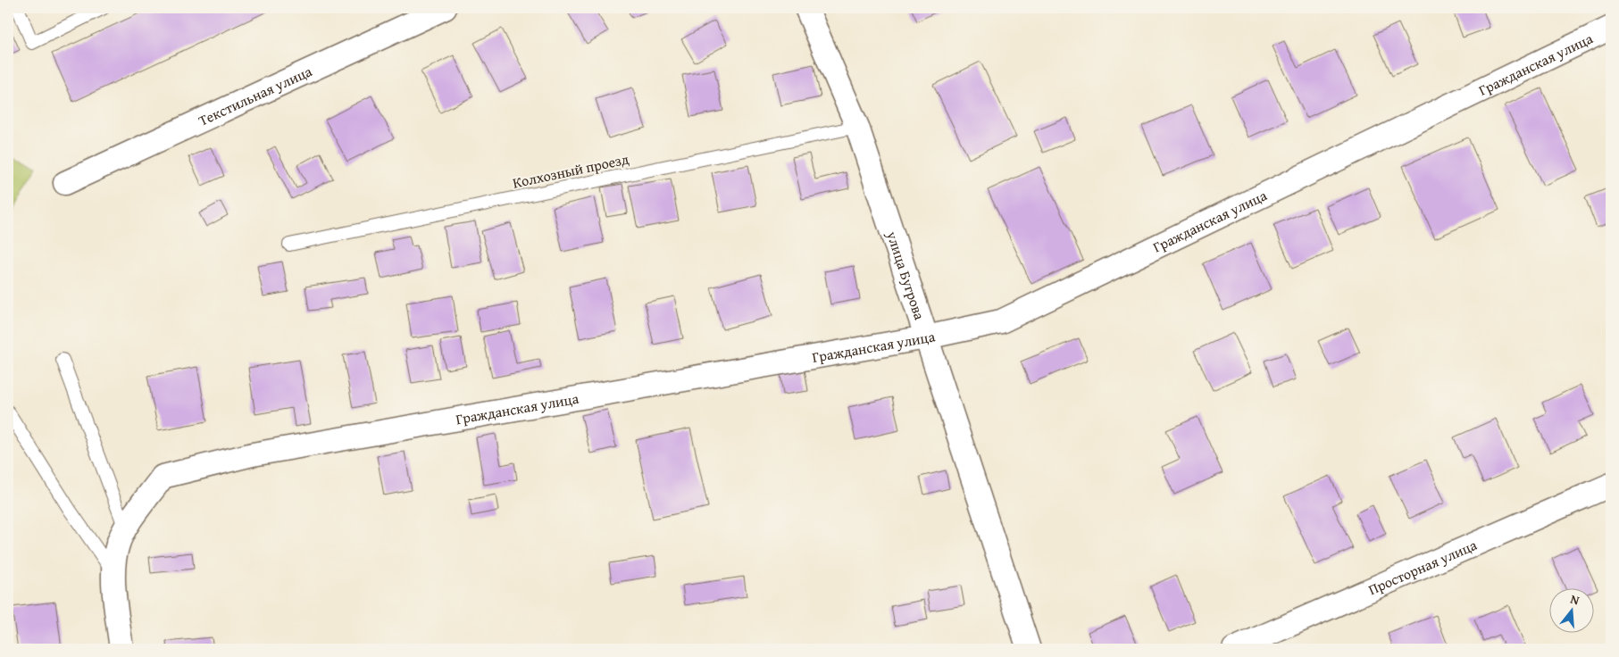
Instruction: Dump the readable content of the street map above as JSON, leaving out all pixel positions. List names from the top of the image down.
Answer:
{
  "streets": {
    "street": [
      "Гражданская улица",
      "Текстильная улица",
      "улица Бугрова",
      "Просторная улица"
    ],
    "lane": ["Колхозный проезд"]
  },
  "crossings": [
    ["Гражданская улица", "улица Бугрова"],
    ["Колхозный проезд", "улица Бугрова"]
  ],
  "north": "top"
}
